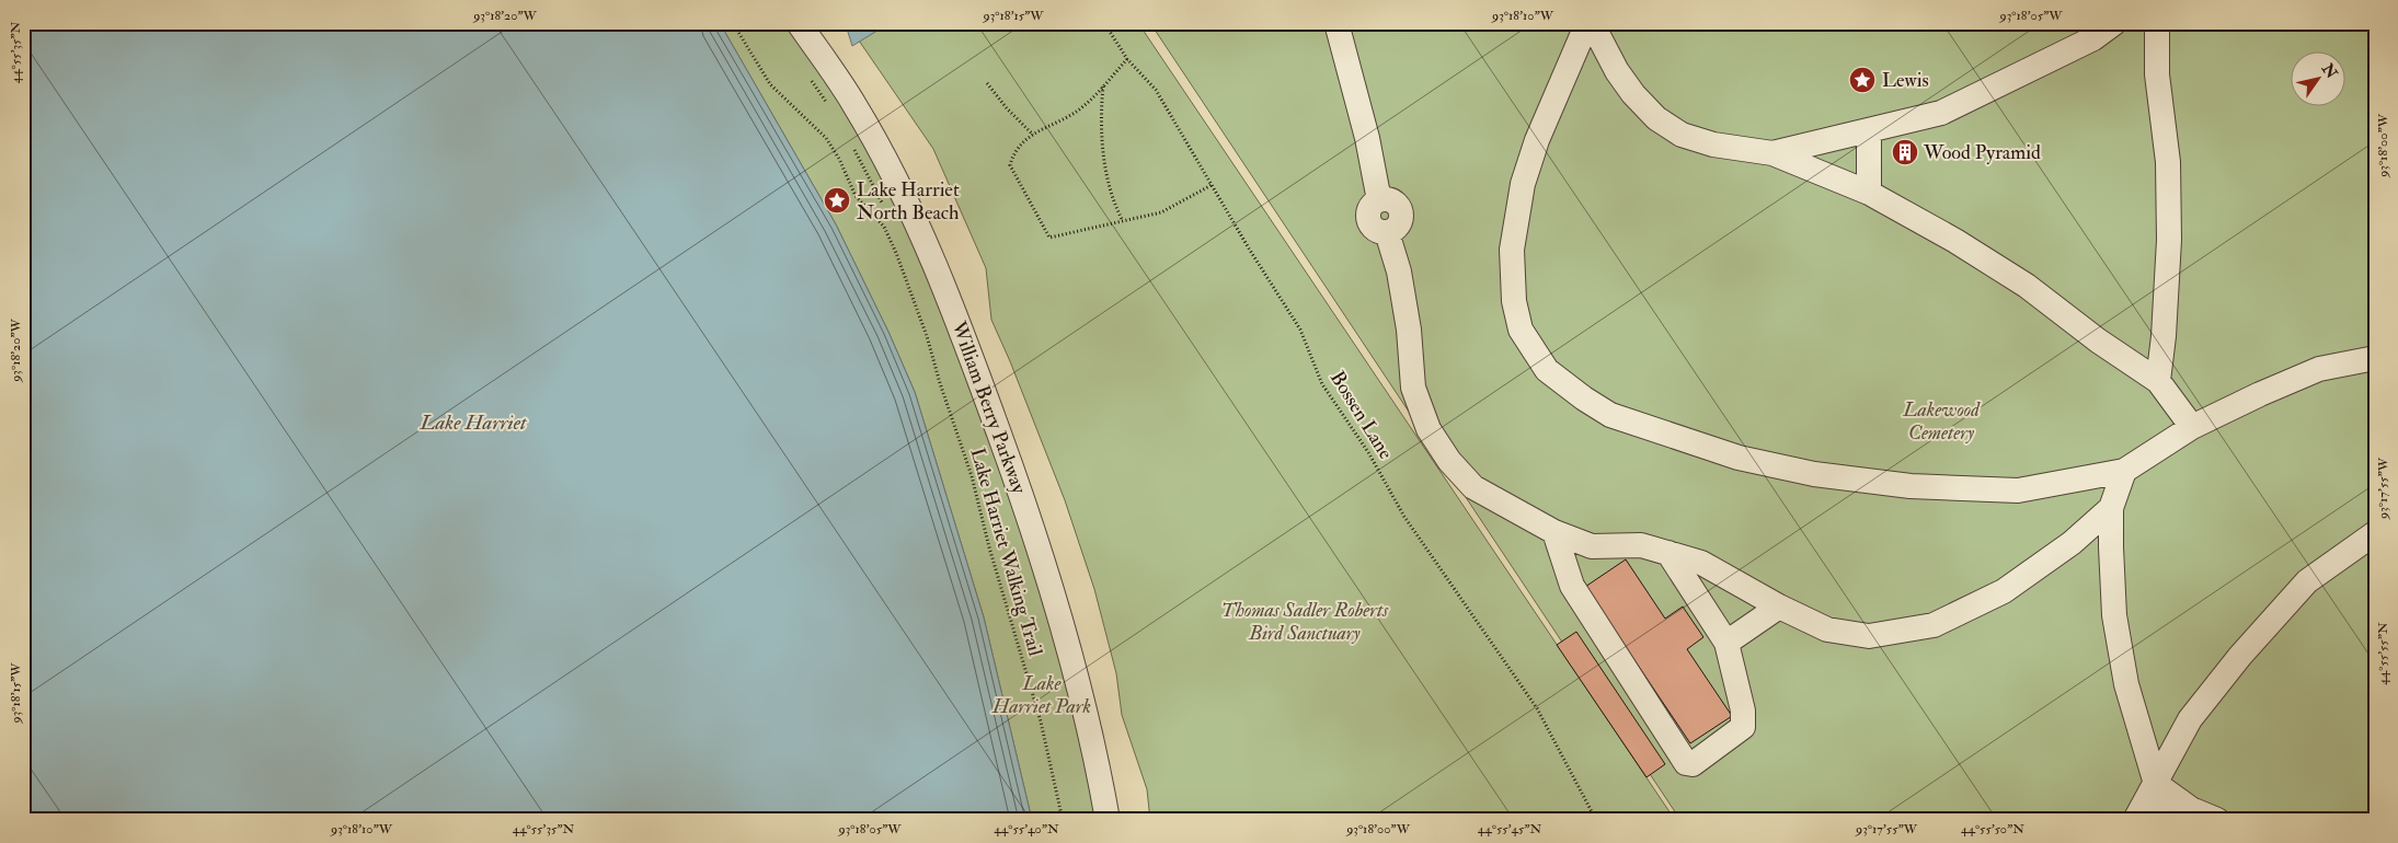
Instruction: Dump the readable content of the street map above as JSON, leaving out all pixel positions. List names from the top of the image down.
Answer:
{
  "streets": {
    "street": ["William Berry Parkway"],
    "path": ["Bossen Lane", "Lake Harriet Walking Trail"]
  },
  "water": ["Lake Harriet"],
  "parks": ["Lakewood Cemetery", "Thomas Sadler Roberts Bird Sanctuary", "Lake Harriet Park"],
  "places": {
    "place": ["Lewis", "Lake Harriet North Beach"],
    "building": ["Wood Pyramid"]
  },
  "north": "top right",
  "coordinates": [
    "93°18'20\"W",
    "93°18'15\"W",
    "93°18'10\"W",
    "93°18'05\"W",
    "44°55'35\"N",
    "93°18'00\"W",
    "93°17'55\"W",
    "44°55'55\"N",
    "44°55'40\"N",
    "44°55'45\"N",
    "44°55'50\"N"
  ]
}
